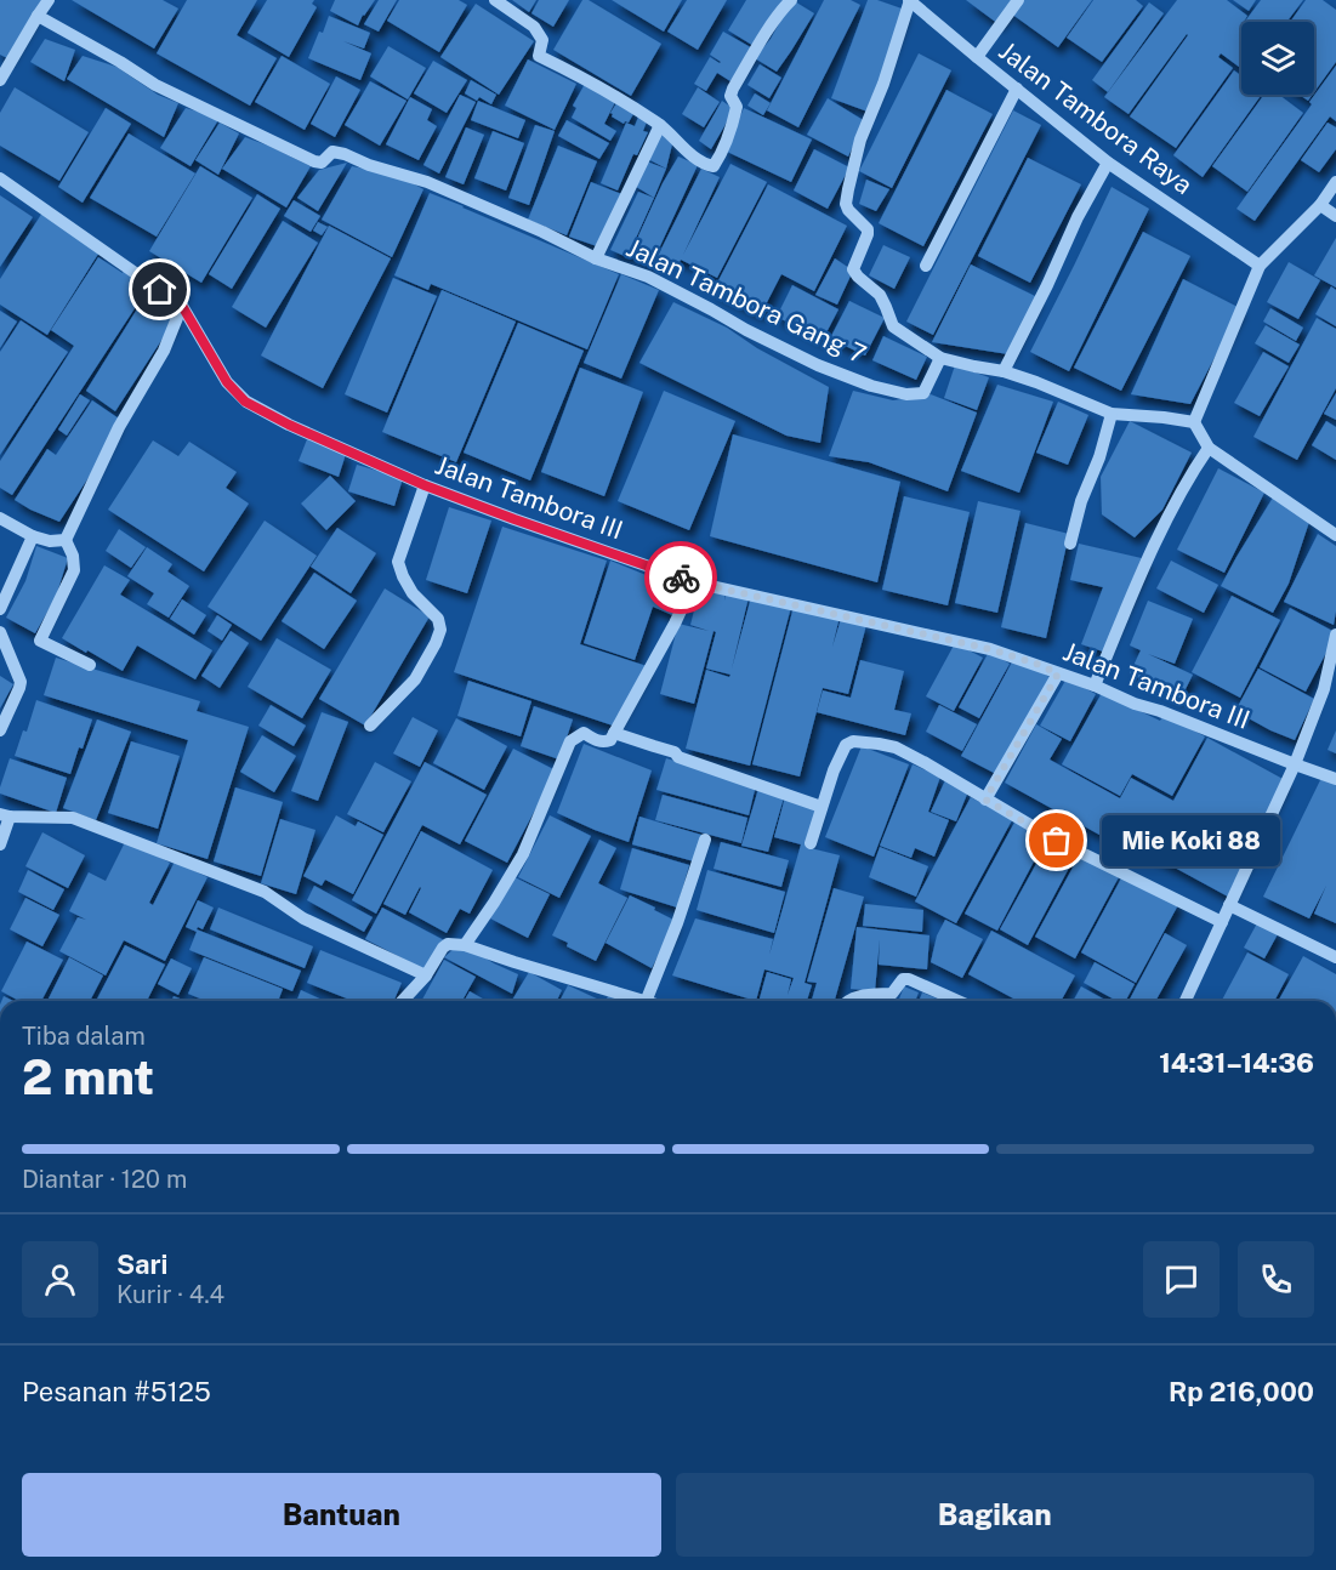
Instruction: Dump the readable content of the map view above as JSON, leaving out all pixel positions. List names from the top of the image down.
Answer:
{
  "streets": {
    "street": ["Jalan Tambora Raya", "Jalan Tambora Gang 7", "Jalan Tambora III"]
  },
  "places": ["Mie Koki 88"],
  "page": {
    "bubble": "Mie Koki 88",
    "heading": ["2 mnt", "Tiba dalam", "14:31–14:36"],
    "panel": [
      "Sari",
      "Kurir · 4.4",
      "Pesanan #5125",
      "Rp 216,000"
    ],
    "bar": "Diantar · 120 m",
    "buttons": ["Bantuan", "Bagikan"]
  }
}
